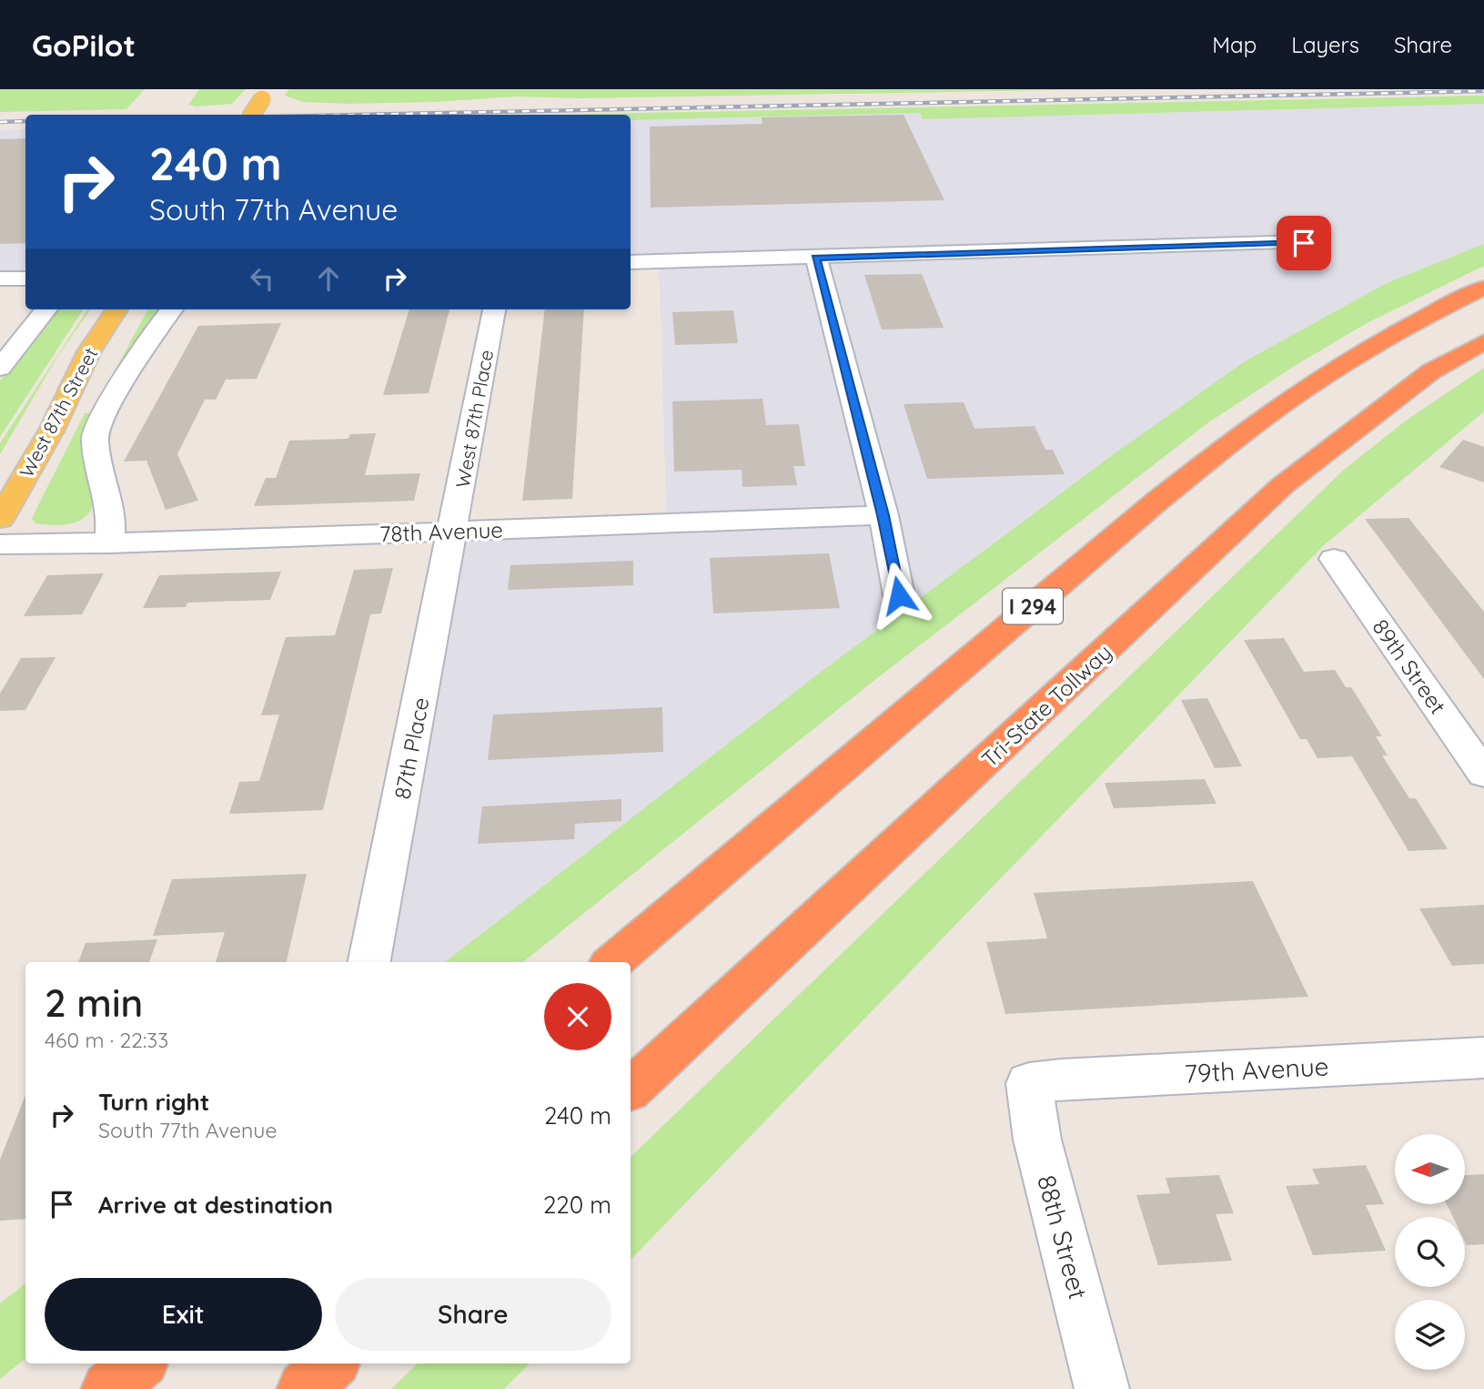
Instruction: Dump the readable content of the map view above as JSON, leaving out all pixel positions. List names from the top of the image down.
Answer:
{
  "streets": {
    "highway": ["I 294", "Tri-State Tollway"],
    "main road": ["West 87th Street"],
    "street": [
      "West 87th Place",
      "78th Avenue",
      "89th Street",
      "87th Place",
      "79th Avenue",
      "88th Street"
    ]
  },
  "crossings": [
    ["West 87th Place", "78th Avenue"],
    ["West 87th Place", "87th Place"],
    ["78th Avenue", "87th Place"],
    ["79th Avenue", "88th Street"]
  ],
  "north": "left",
  "page": {
    "header": "GoPilot",
    "nav": ["Map", "Layers", "Share"],
    "turn": ["240 m", "South 77th Avenue"],
    "heading": ["2 min", "460 m · 22:33"],
    "list": [
      {
        "name": "Turn right",
        "note": "South 77th Avenue",
        "value": "240 m"
      },
      {
        "name": "Arrive at destination",
        "value": "220 m"
      }
    ],
    "buttons": ["Exit", "Share"]
  }
}
